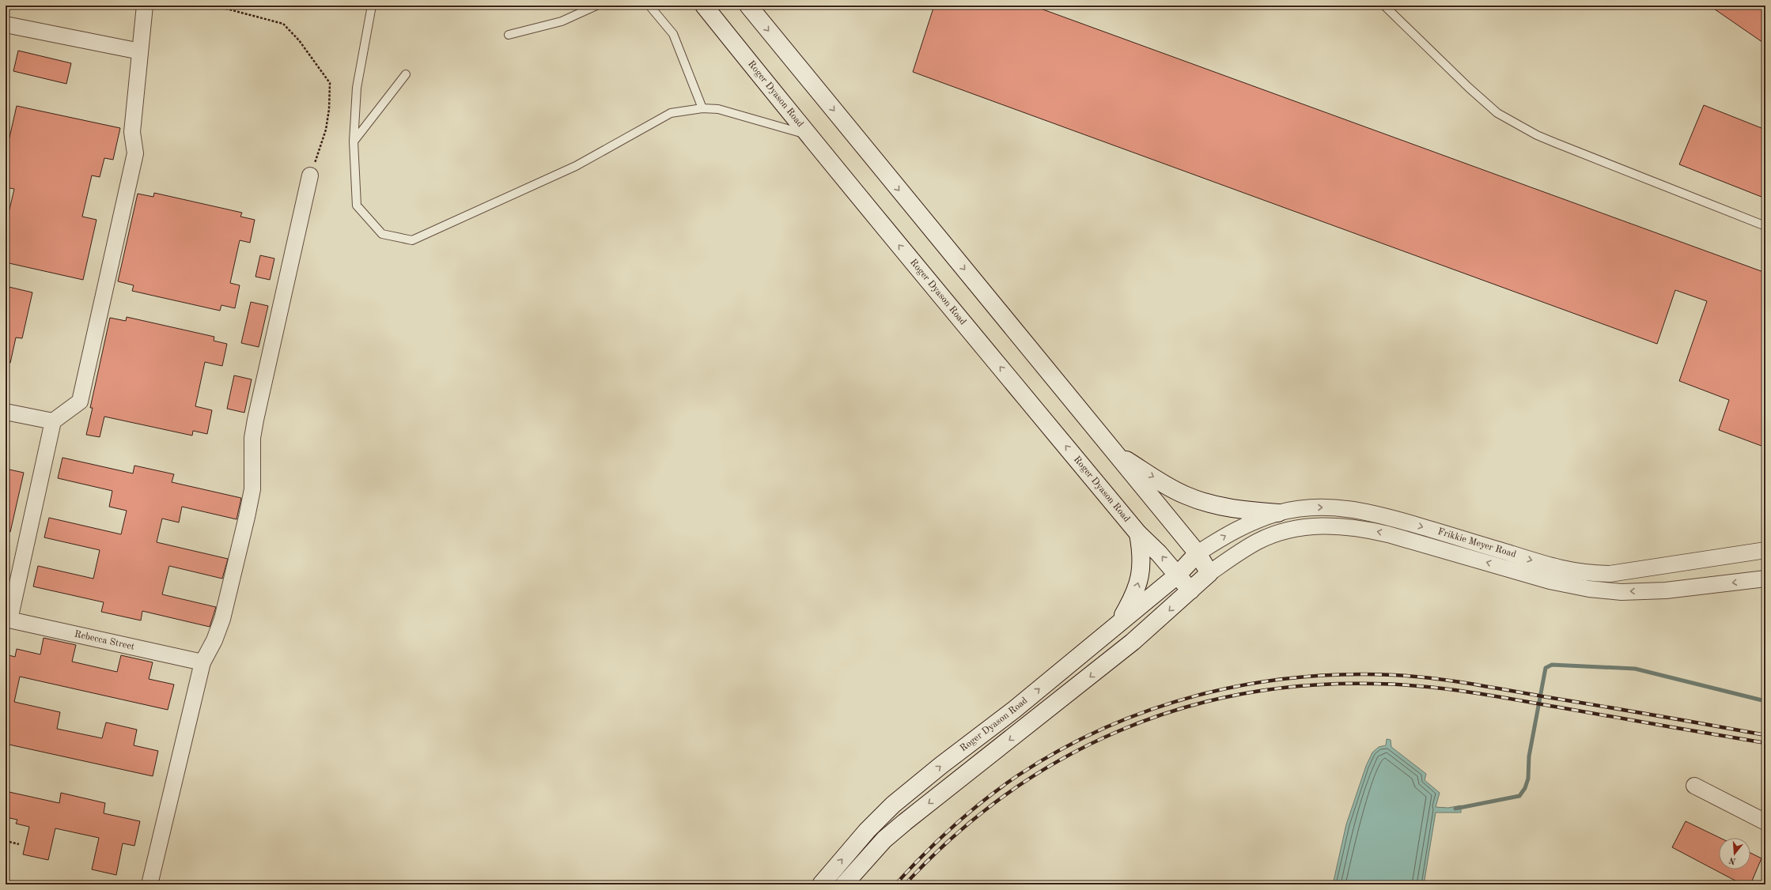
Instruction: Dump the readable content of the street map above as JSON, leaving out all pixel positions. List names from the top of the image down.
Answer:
{
  "streets": {
    "main road": ["Roger Dyason Road"],
    "street": ["Frikkie Meyer Road", "Rebecca Street"]
  },
  "crossings": [
    ["Roger Dyason Road", "Frikkie Meyer Road"]
  ],
  "north": "bottom"
}
